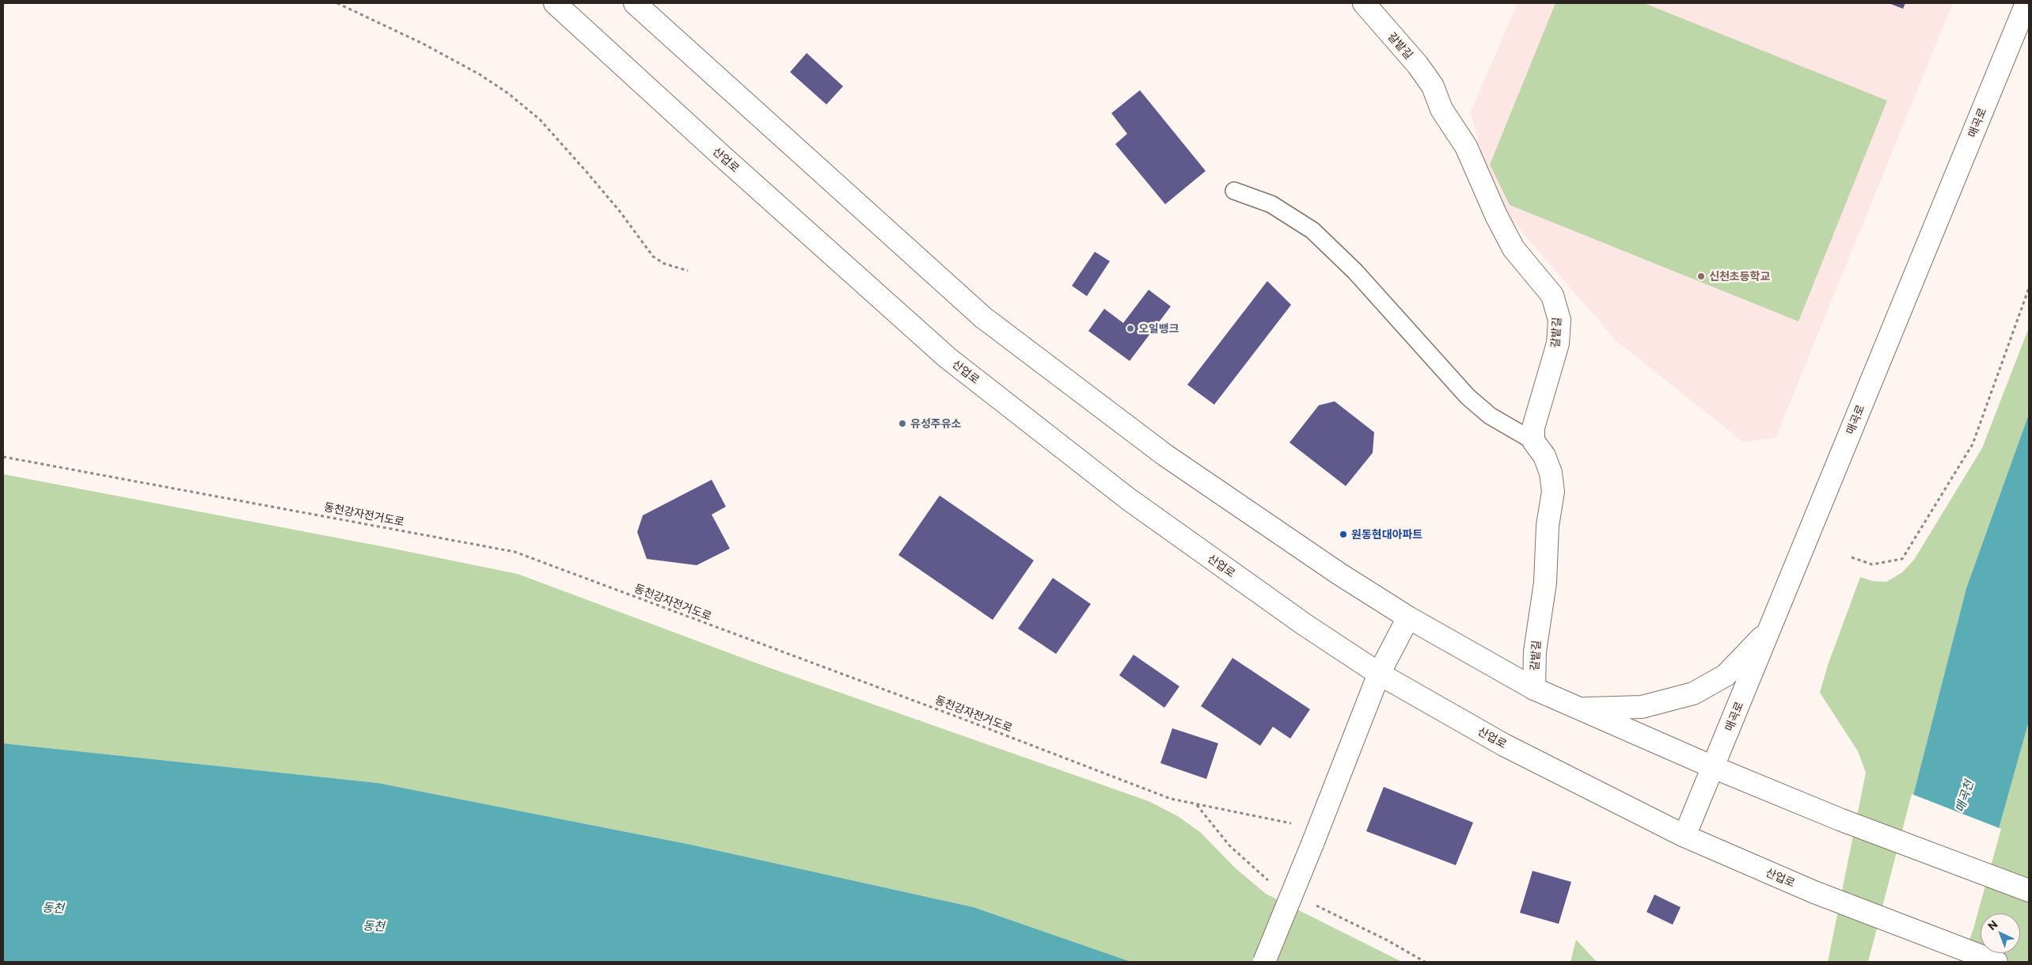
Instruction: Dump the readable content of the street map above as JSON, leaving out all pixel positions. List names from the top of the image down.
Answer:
{
  "streets": {
    "main road": ["갈밭길", "매곡로", "산업로"],
    "path": ["동천강자전거도로"]
  },
  "crossings": [
    ["매곡로", "산업로"]
  ],
  "water": ["매곡천", "동천"],
  "places": [
    "신천초등학교",
    "오일뱅크",
    "유성주유소",
    "원동현대아파트"
  ],
  "north": "top left"
}
